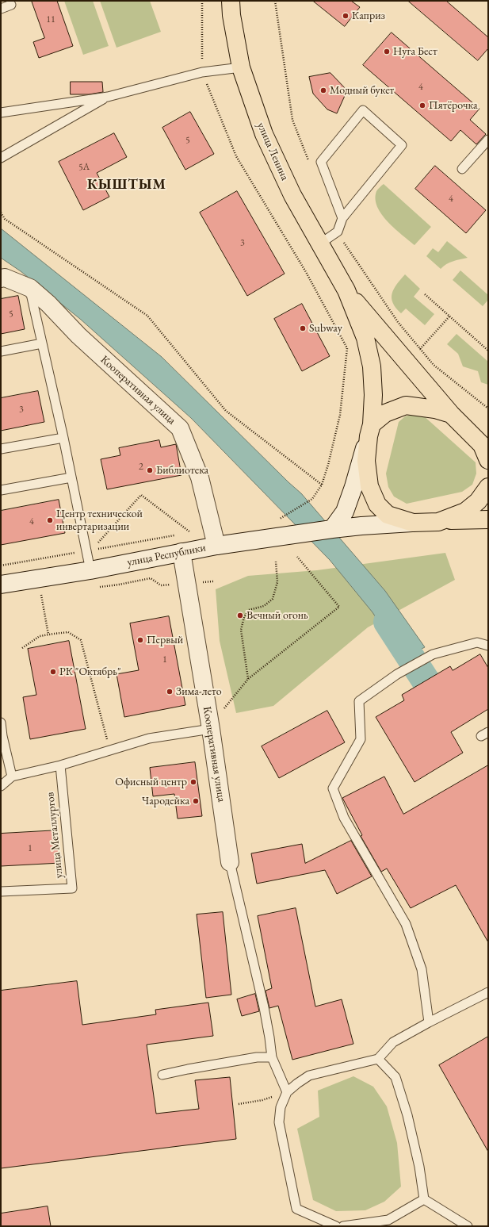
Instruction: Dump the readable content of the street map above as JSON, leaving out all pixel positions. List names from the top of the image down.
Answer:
{
  "streets": {
    "main road": ["улица Ленина"],
    "street": ["Кооперативная улица", "улица Республики"],
    "lane": ["улица Металлургов"]
  },
  "crossings": [
    ["Кооперативная улица", "улица Республики"]
  ],
  "districts": ["КЫШТЫМ"],
  "places": [
    "Каприз",
    "Нуга Бест",
    "Модный букет",
    "Пятёрочка",
    "Subway",
    "Библиотека",
    "Центр технической инвертаризации",
    "Вечный огонь",
    "Первый",
    "РК \"Октябрь\"",
    "Зима-лето",
    "Офисный центр",
    "Чародейка"
  ],
  "house_numbers": [
    "11",
    "4",
    "5",
    "5А",
    "4",
    "3",
    "5",
    "3",
    "2",
    "4",
    "1",
    "1"
  ]
}
